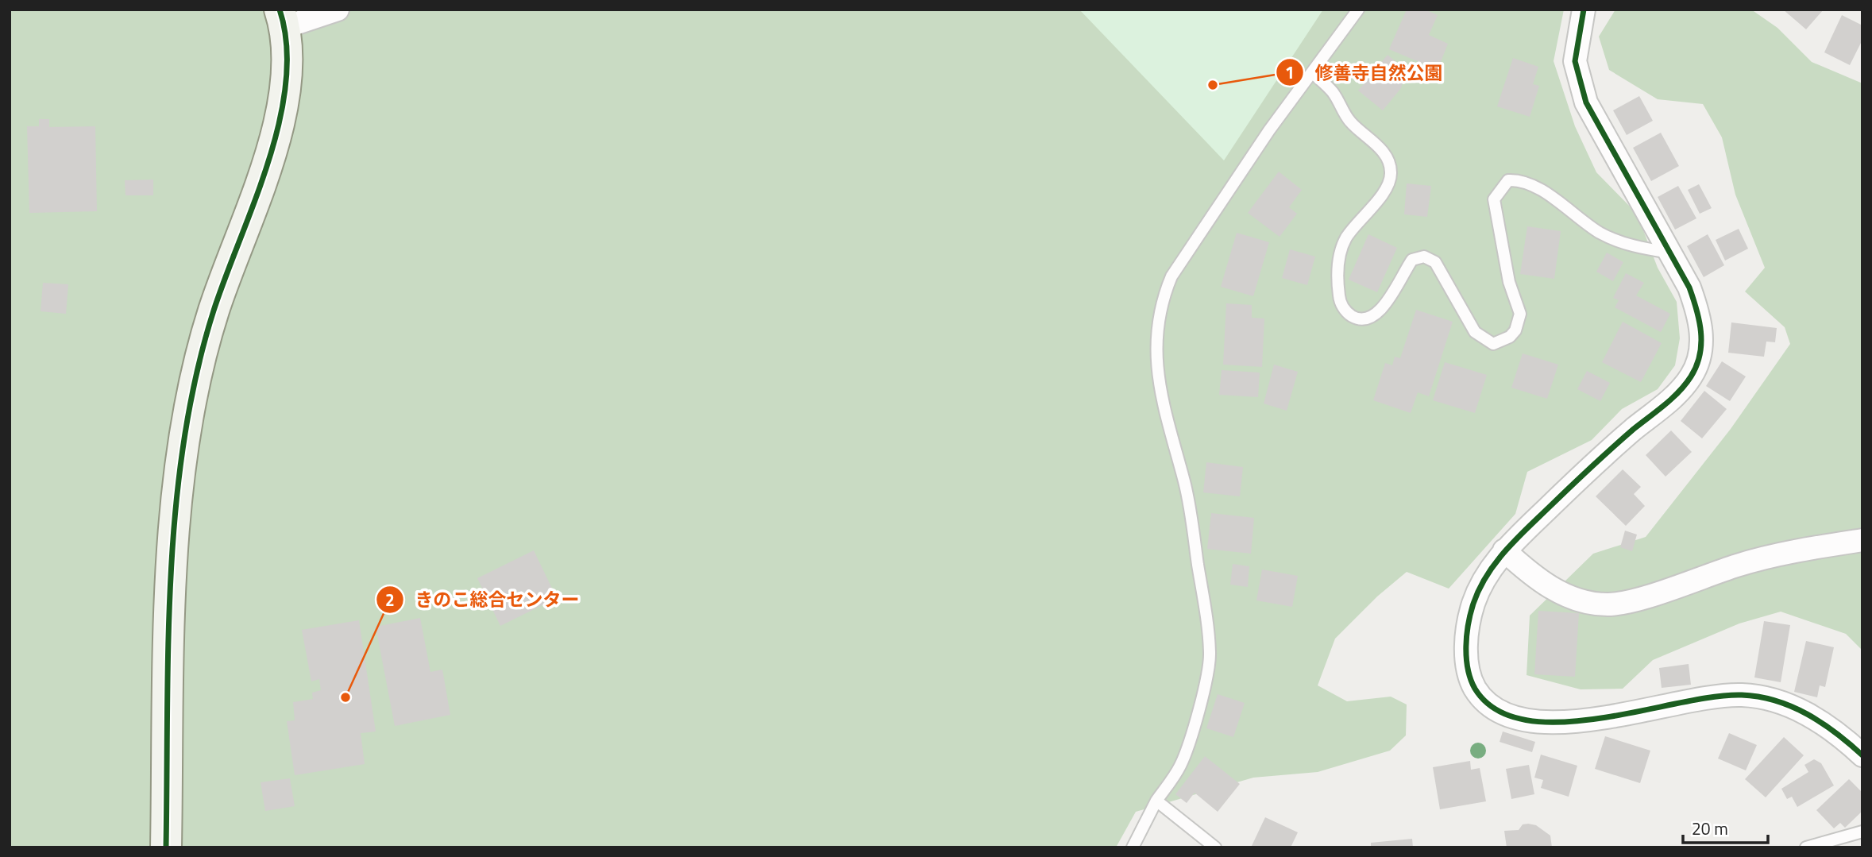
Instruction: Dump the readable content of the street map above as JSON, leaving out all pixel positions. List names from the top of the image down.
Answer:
{
  "places": ["修善寺自然公園", "きのこ総合センター"],
  "scale_bar": "20 m"
}
